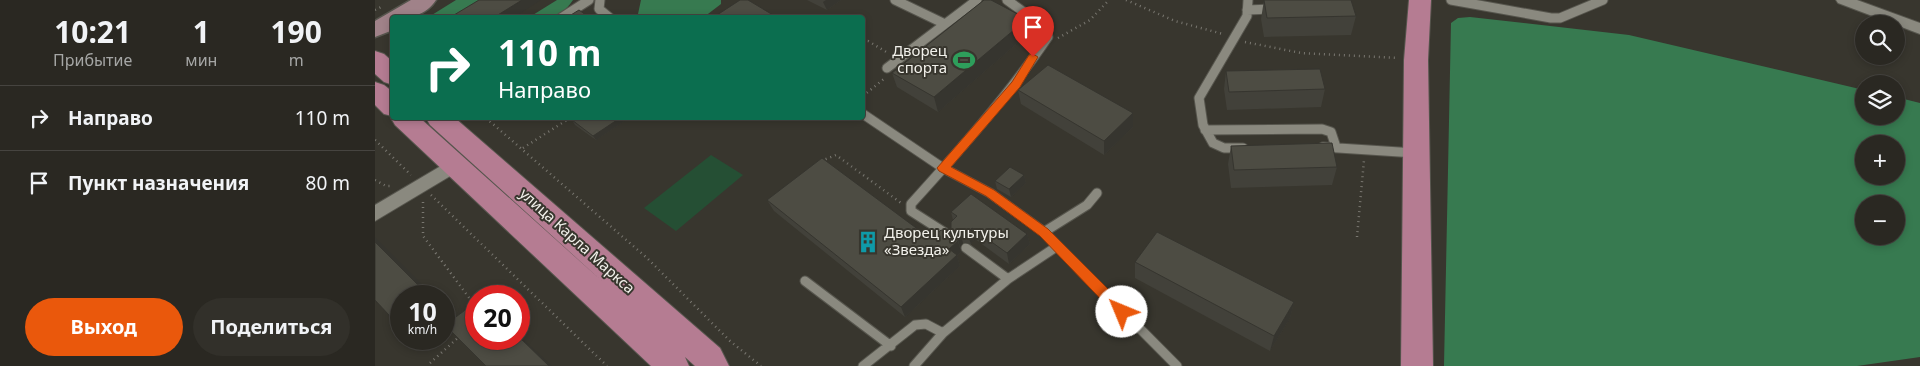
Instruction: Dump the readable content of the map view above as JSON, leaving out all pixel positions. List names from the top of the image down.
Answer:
{
  "streets": {
    "main road": ["улица Карла Маркса"]
  },
  "places": {
    "sports": ["Дворец спорта"],
    "building": ["Дворец культуры «Звезда»"]
  },
  "page": {
    "eta": [
      "10:21",
      "Прибытие",
      "1",
      "мин",
      "190",
      "m"
    ],
    "map_buttons": ["+", "−"],
    "turn": ["110 m", "Направо"],
    "list": [
      {
        "name": "Направо",
        "value": "110 m"
      },
      {
        "name": "Пункт назначения",
        "value": "80 m"
      }
    ],
    "speed": "10 km/h",
    "limit": "20",
    "buttons": ["Выход", "Поделиться"]
  }
}
